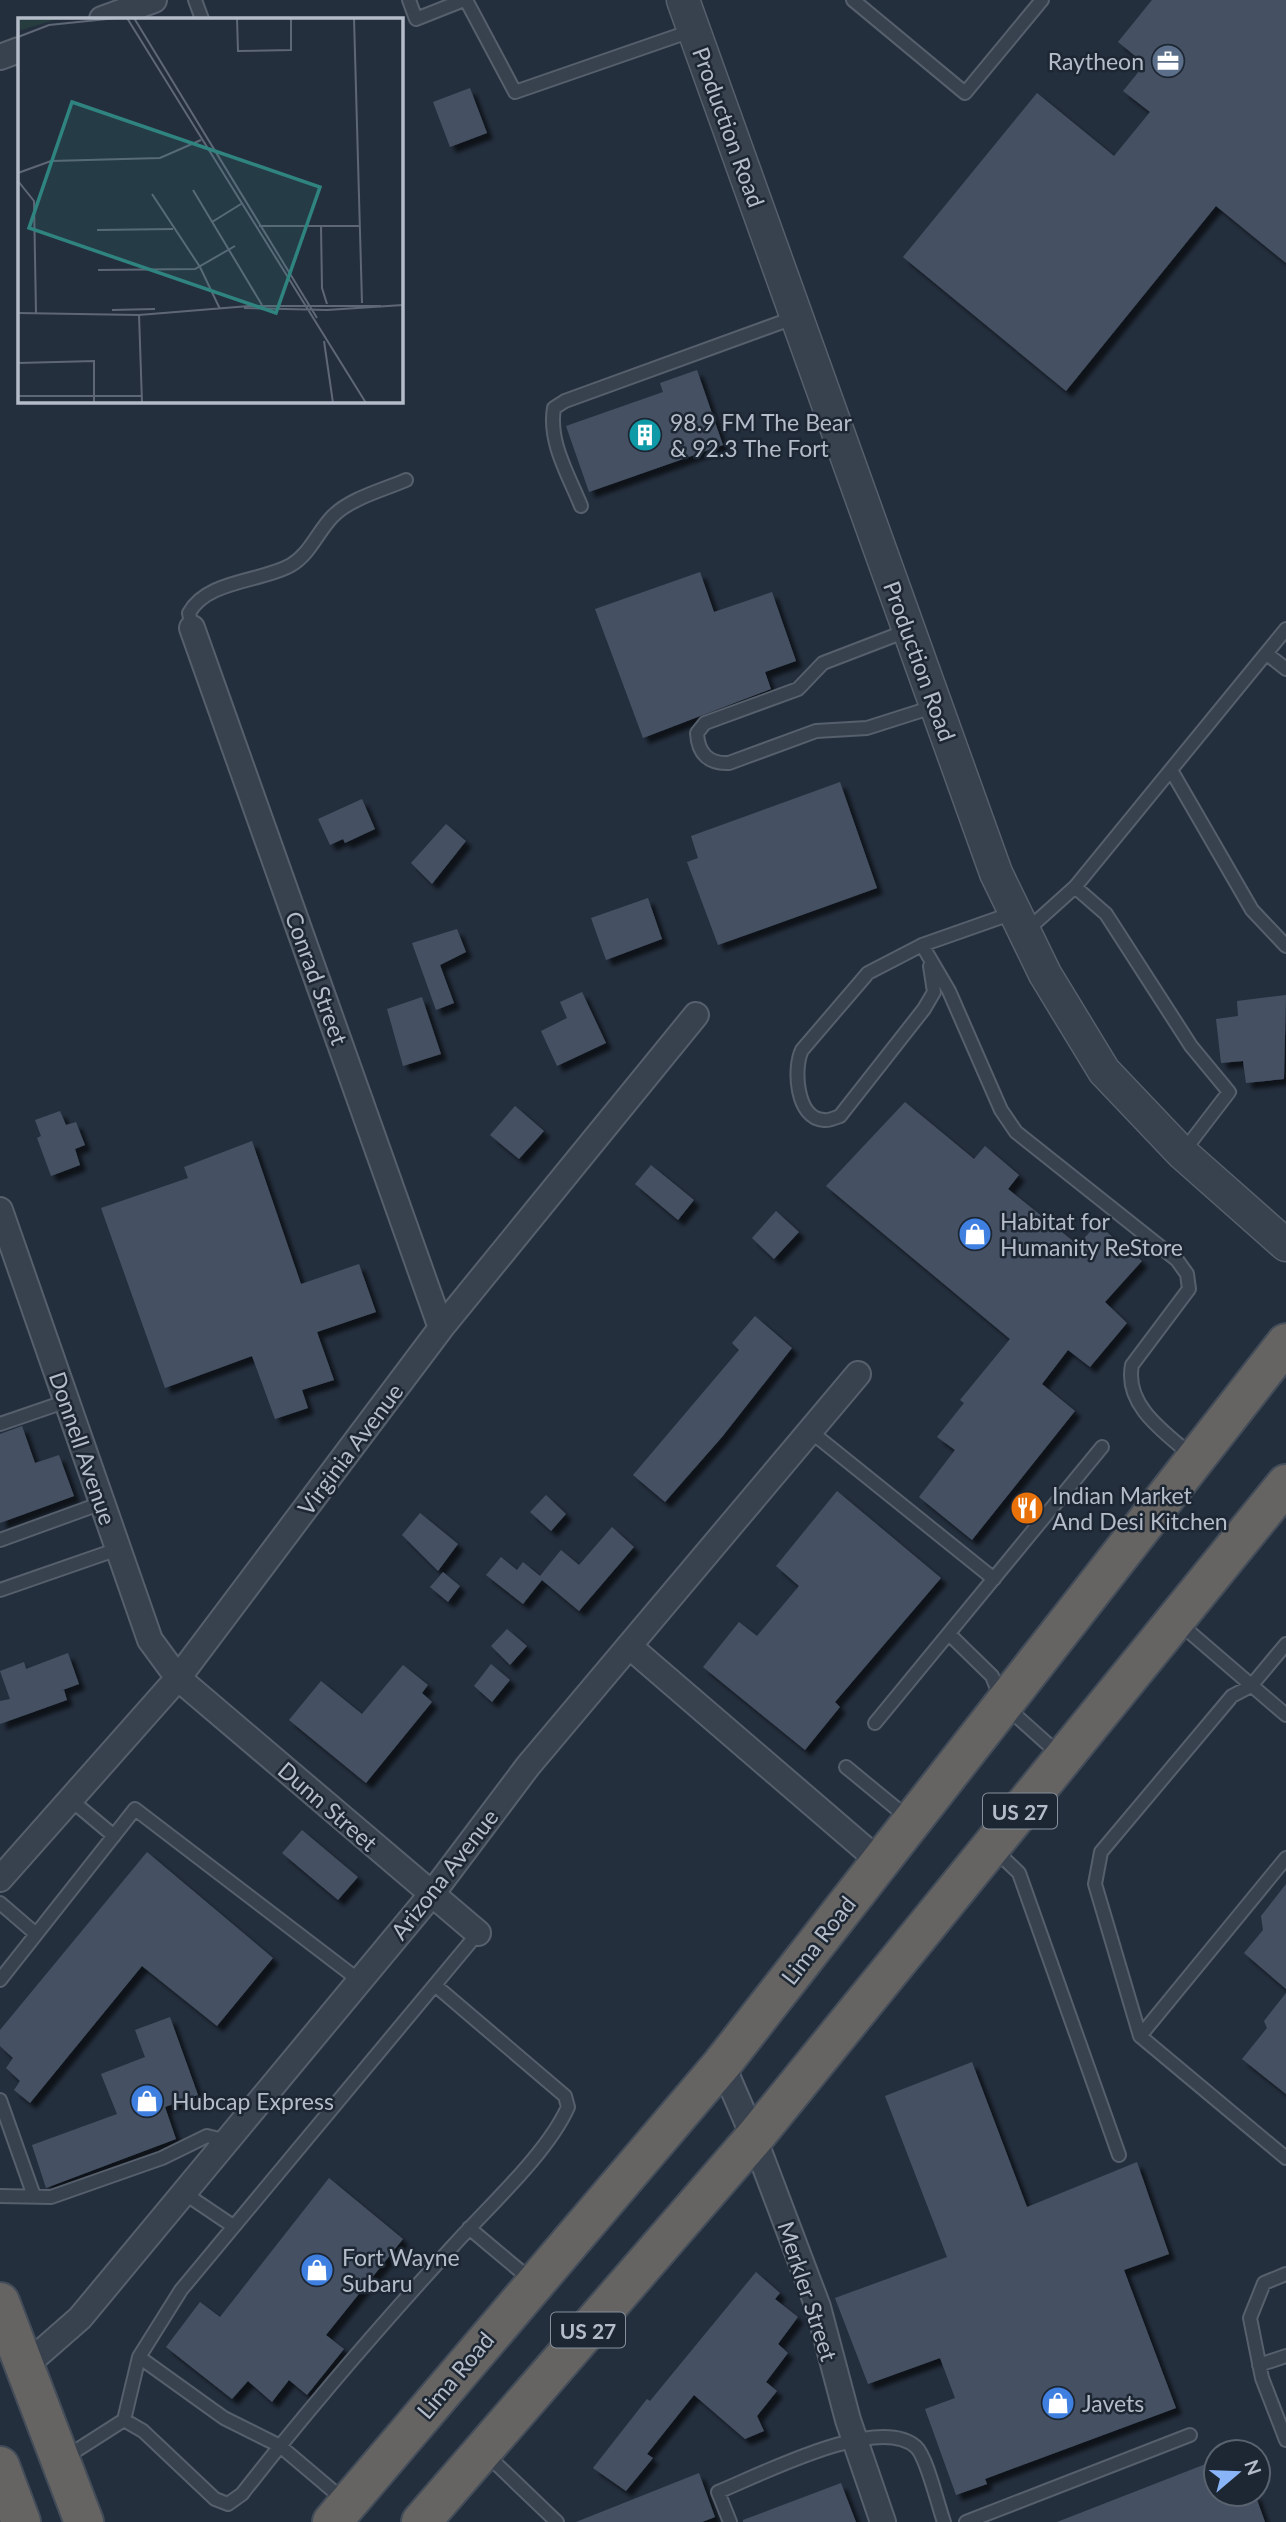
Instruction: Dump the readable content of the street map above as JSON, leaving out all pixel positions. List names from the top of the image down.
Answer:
{
  "streets": {
    "highway": ["US 27", "Lima Road"],
    "street": [
      "Production Road",
      "Conrad Street",
      "Donnell Avenue",
      "Virginia Avenue",
      "Dunn Street",
      "Arizona Avenue",
      "Merkler Street"
    ]
  },
  "crossings": [
    ["Conrad Street", "Virginia Avenue"],
    ["Donnell Avenue", "Virginia Avenue"],
    ["Donnell Avenue", "Dunn Street"],
    ["Virginia Avenue", "Dunn Street"],
    ["Dunn Street", "Arizona Avenue"],
    ["US 27", "Merkler Street"],
    ["Lima Road", "Merkler Street"]
  ],
  "places": {
    "office": ["Raytheon"],
    "building": ["98.9 FM The Bear & 92.3 The Fort"],
    "shop": [
      "Habitat for Humanity ReStore",
      "Hubcap Express",
      "Fort Wayne Subaru",
      "Javets"
    ],
    "restaurant": ["Indian Market And Desi Kitchen"]
  },
  "north": "right"
}
